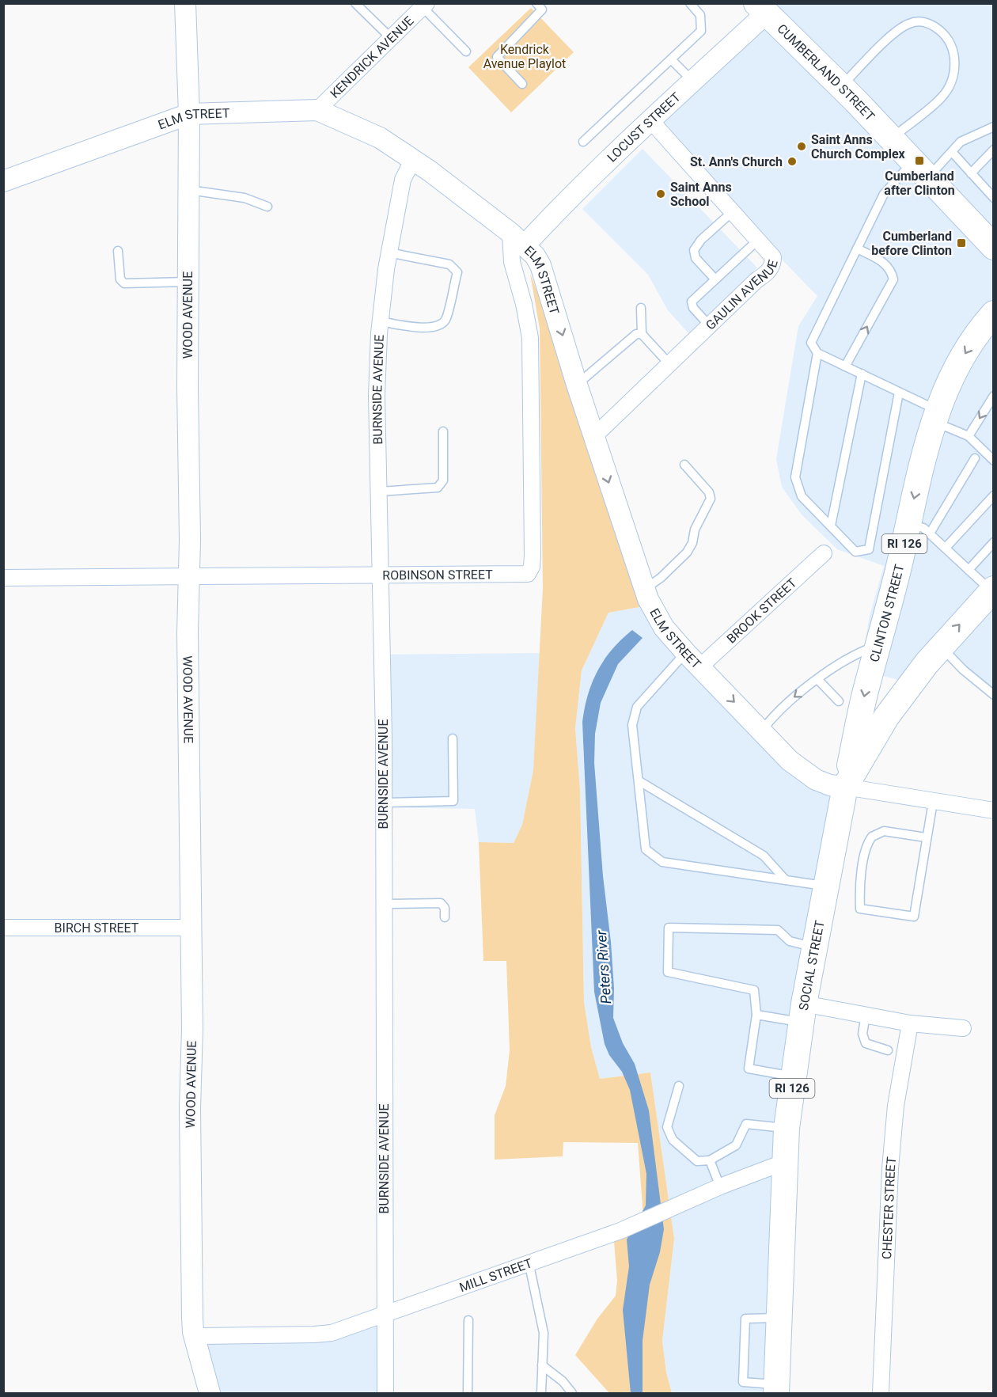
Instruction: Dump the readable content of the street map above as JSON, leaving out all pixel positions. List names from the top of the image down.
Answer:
{
  "streets": {
    "main road": [
      "CUMBERLAND STREET",
      "RI 126",
      "CLINTON STREET",
      "SOCIAL STREET"
    ],
    "street": [
      "KENDRICK AVENUE",
      "ELM STREET",
      "LOCUST STREET",
      "GAULIN AVENUE",
      "WOOD AVENUE",
      "BURNSIDE AVENUE",
      "ROBINSON STREET",
      "BROOK STREET",
      "BIRCH STREET",
      "CHESTER STREET",
      "MILL STREET"
    ]
  },
  "crossings": [
    ["KENDRICK AVENUE", "ELM STREET"],
    ["CUMBERLAND STREET", "LOCUST STREET"],
    ["ELM STREET", "LOCUST STREET"],
    ["ELM STREET", "GAULIN AVENUE"],
    ["ELM STREET", "WOOD AVENUE"],
    ["ELM STREET", "BURNSIDE AVENUE"],
    ["ELM STREET", "ROBINSON STREET"],
    ["ELM STREET", "BROOK STREET"],
    ["ELM STREET", "CLINTON STREET"],
    ["ELM STREET", "SOCIAL STREET"],
    ["LOCUST STREET", "GAULIN AVENUE"],
    ["LOCUST STREET", "ROBINSON STREET"],
    ["WOOD AVENUE", "ROBINSON STREET"],
    ["WOOD AVENUE", "BIRCH STREET"],
    ["WOOD AVENUE", "MILL STREET"],
    ["BURNSIDE AVENUE", "ROBINSON STREET"],
    ["BURNSIDE AVENUE", "MILL STREET"],
    ["CLINTON STREET", "SOCIAL STREET"],
    ["SOCIAL STREET", "MILL STREET"]
  ],
  "one_way": ["CLINTON STREET"],
  "water": ["Peters River"],
  "parks": ["Kendrick Avenue Playlot"],
  "places": {
    "other": ["Saint Anns Church Complex", "St. Ann's Church", "Saint Anns School"],
    "transit": ["Cumberland after Clinton", "Cumberland before Clinton"]
  }
}
